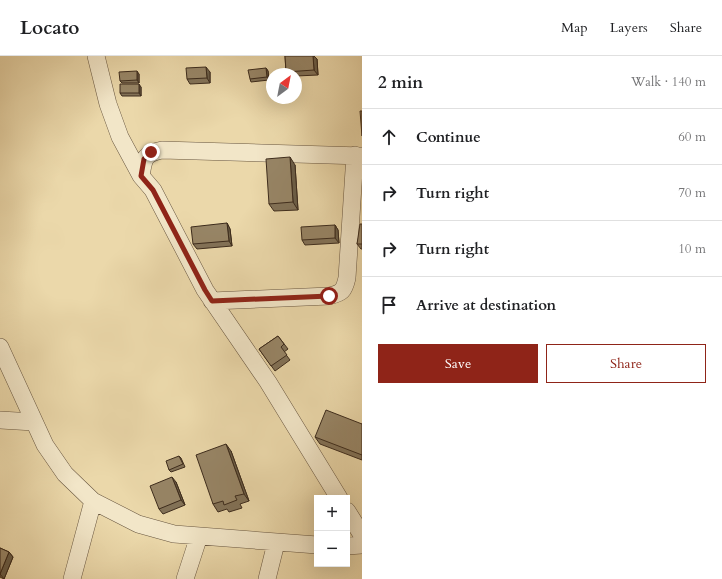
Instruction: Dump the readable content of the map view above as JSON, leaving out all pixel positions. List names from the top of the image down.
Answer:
{
  "north": "top right",
  "page": {
    "header": "Locato",
    "nav": ["Map", "Layers", "Share"],
    "heading": ["2 min", "Walk · 140 m"],
    "list": [
      ["Continue", "60 m"],
      ["Turn right", "70 m"],
      ["Turn right", "10 m"],
      "Arrive at destination"
    ],
    "buttons": ["Save", "Share"],
    "map_buttons": ["+", "−"]
  }
}
